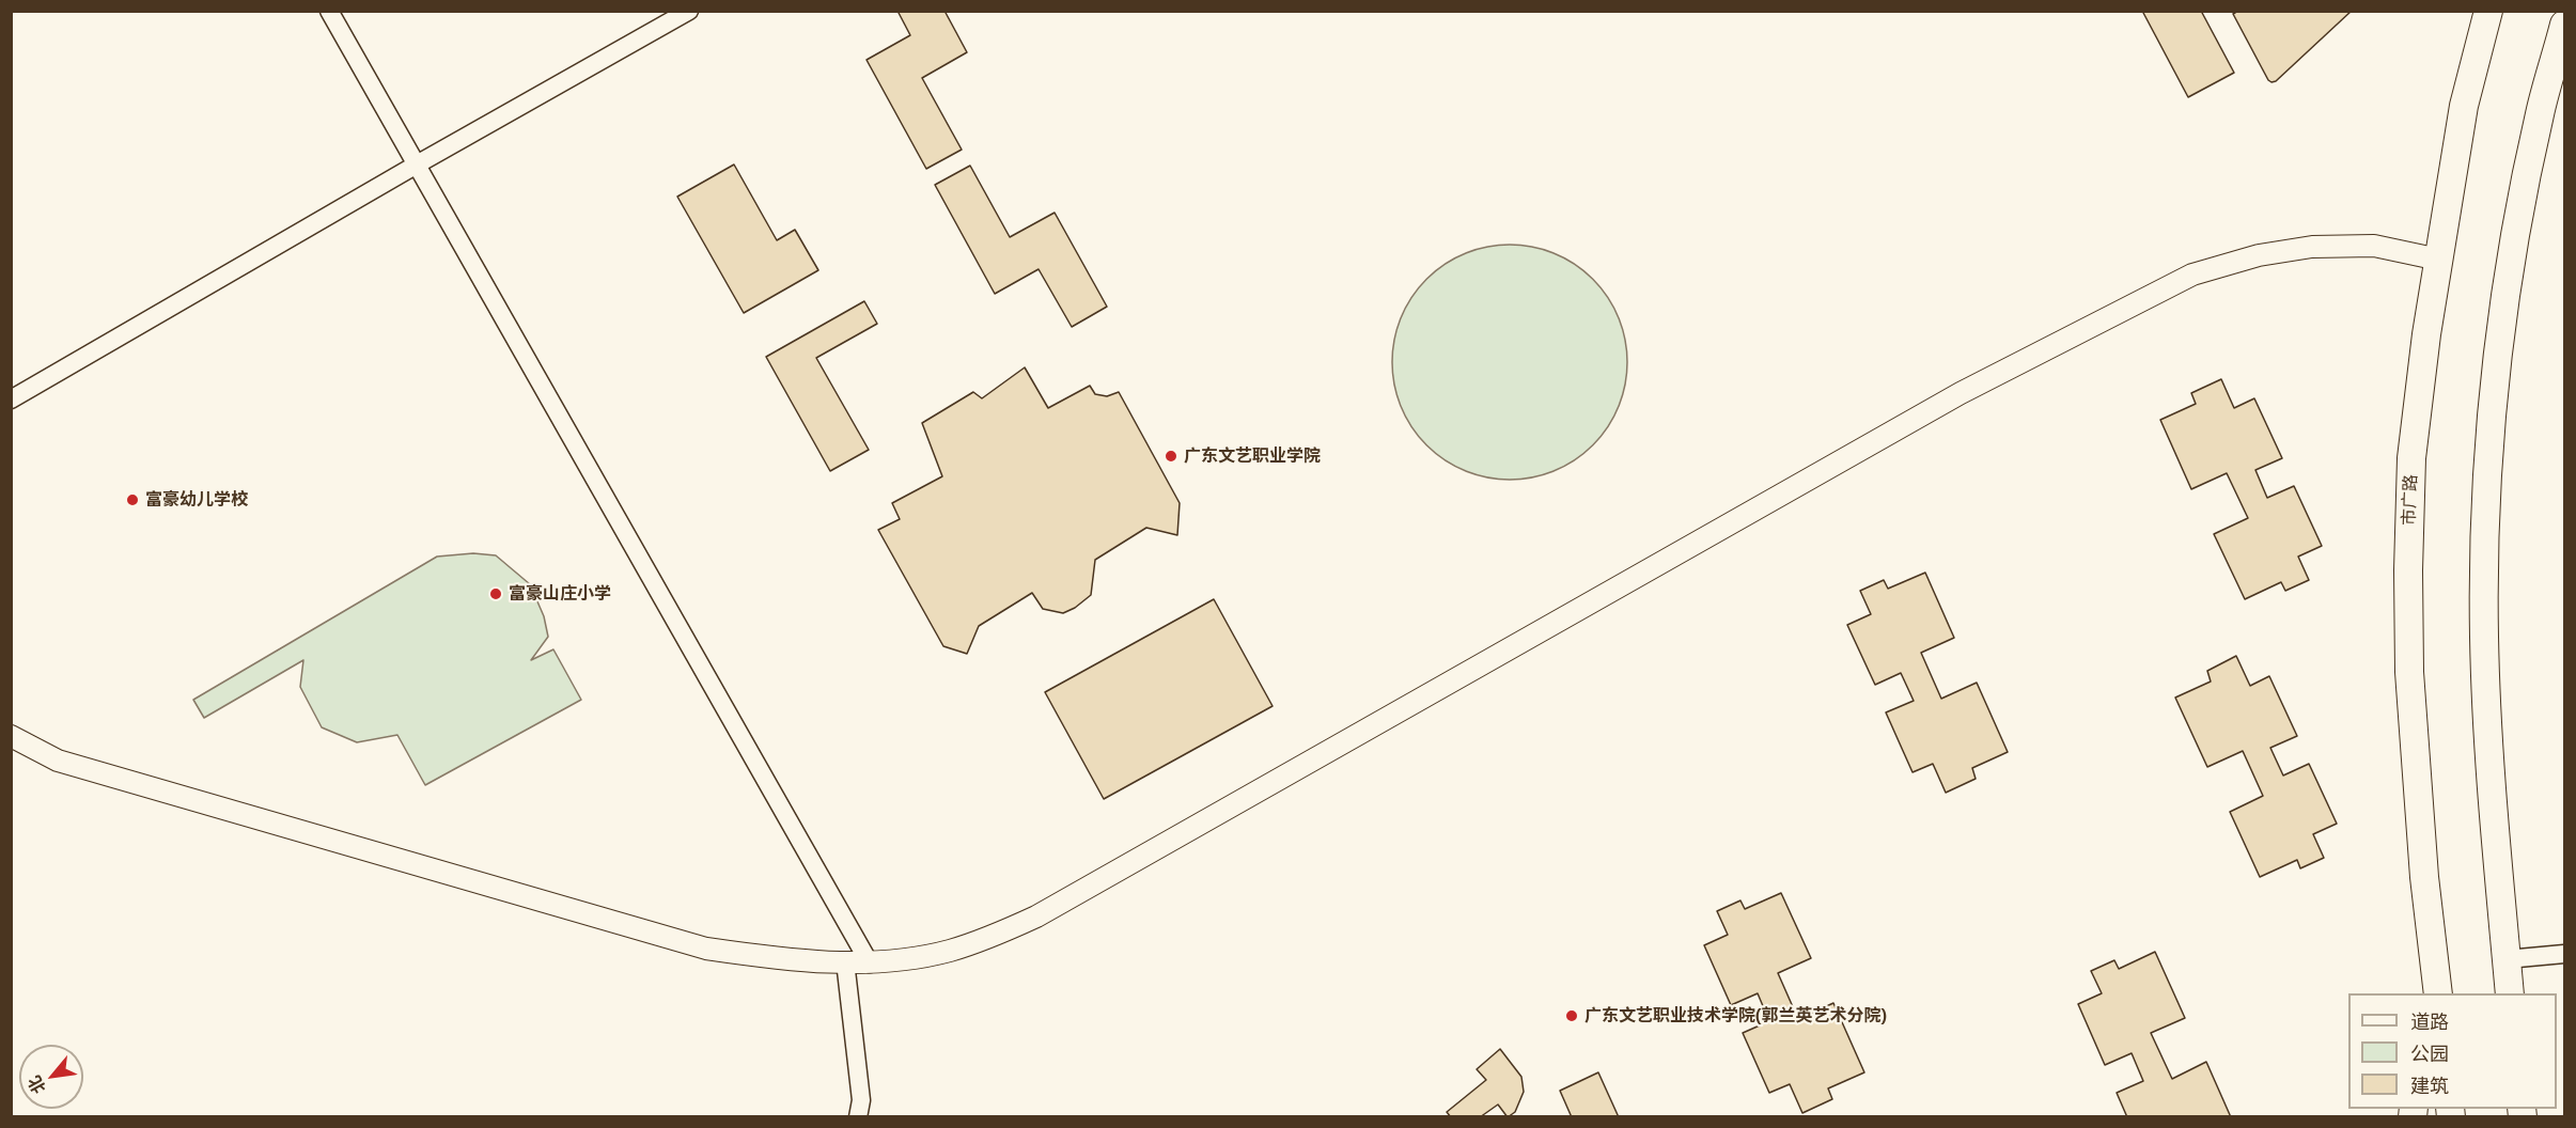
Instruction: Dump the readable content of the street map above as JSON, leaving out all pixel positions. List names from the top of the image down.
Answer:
{
  "streets": {
    "main road": ["市广路"]
  },
  "places": [
    "广东文艺职业学院",
    "富豪幼儿学校",
    "富豪山庄小学",
    "广东文艺职业技术学院(郭兰英艺术分院)"
  ],
  "legend": ["道路", "公园", "建筑"],
  "north": "bottom left"
}
